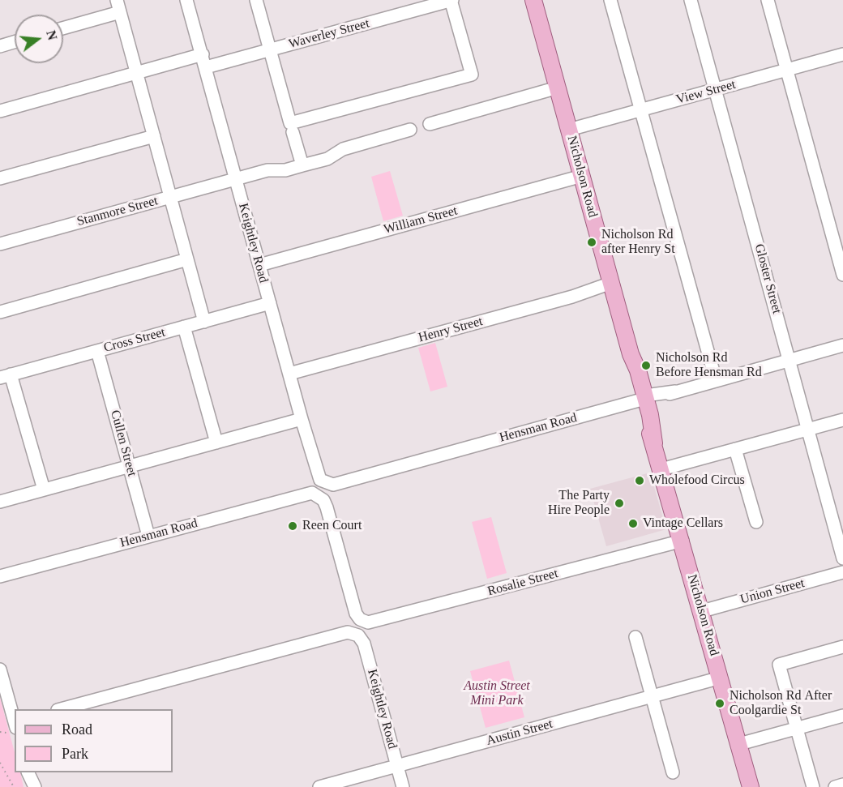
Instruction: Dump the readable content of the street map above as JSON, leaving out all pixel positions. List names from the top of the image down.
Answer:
{
  "streets": {
    "main road": ["Nicholson Road"],
    "street": [
      "Waverley Street",
      "View Street",
      "Stanmore Street",
      "William Street",
      "Keightley Road",
      "Gloster Street",
      "Henry Street",
      "Cross Street",
      "Hensman Road",
      "Cullen Street",
      "Rosalie Street",
      "Union Street",
      "Austin Street"
    ]
  },
  "crossings": [
    ["Waverley Street", "Keightley Road"],
    ["View Street", "Nicholson Road"],
    ["View Street", "Gloster Street"],
    ["Nicholson Road", "William Street"],
    ["Nicholson Road", "Henry Street"],
    ["Nicholson Road", "Hensman Road"],
    ["Nicholson Road", "Rosalie Street"],
    ["Nicholson Road", "Union Street"],
    ["Nicholson Road", "Austin Street"],
    ["Stanmore Street", "Keightley Road"],
    ["William Street", "Keightley Road"],
    ["Keightley Road", "Henry Street"],
    ["Keightley Road", "Cross Street"],
    ["Keightley Road", "Hensman Road"],
    ["Keightley Road", "Austin Street"],
    ["Gloster Street", "Hensman Road"],
    ["Cross Street", "Cullen Street"],
    ["Hensman Road", "Cullen Street"],
    ["Hensman Road", "Rosalie Street"]
  ],
  "parks": ["Austin Street Mini Park"],
  "places": [
    "Nicholson Rd after Henry St",
    "Nicholson Rd Before Hensman Rd",
    "Wholefood Circus",
    "The Party Hire People",
    "Vintage Cellars",
    "Reen Court",
    "Nicholson Rd After Coolgardie St"
  ],
  "legend": ["Road", "Park"],
  "north": "right"
}
